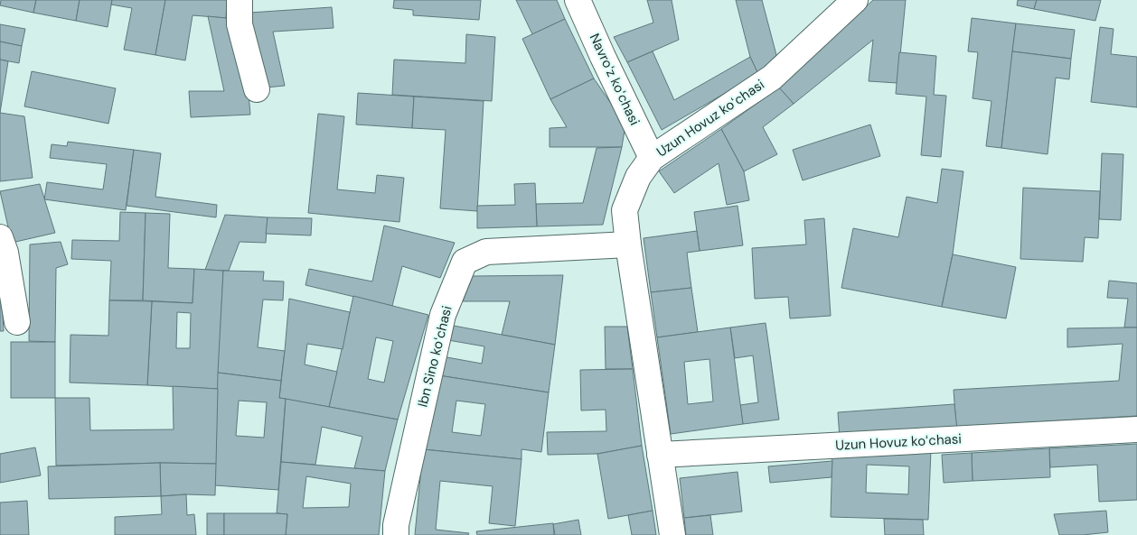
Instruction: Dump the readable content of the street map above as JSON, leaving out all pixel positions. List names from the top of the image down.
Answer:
{
  "streets": {
    "street": ["Navroʻz koʻchasi", "Uzun Hovuz koʻchasi", "Ibn Sino koʻchasi"]
  },
  "crossings": [
    ["Navroʻz koʻchasi", "Uzun Hovuz koʻchasi"],
    ["Uzun Hovuz koʻchasi", "Ibn Sino koʻchasi"]
  ]
}
